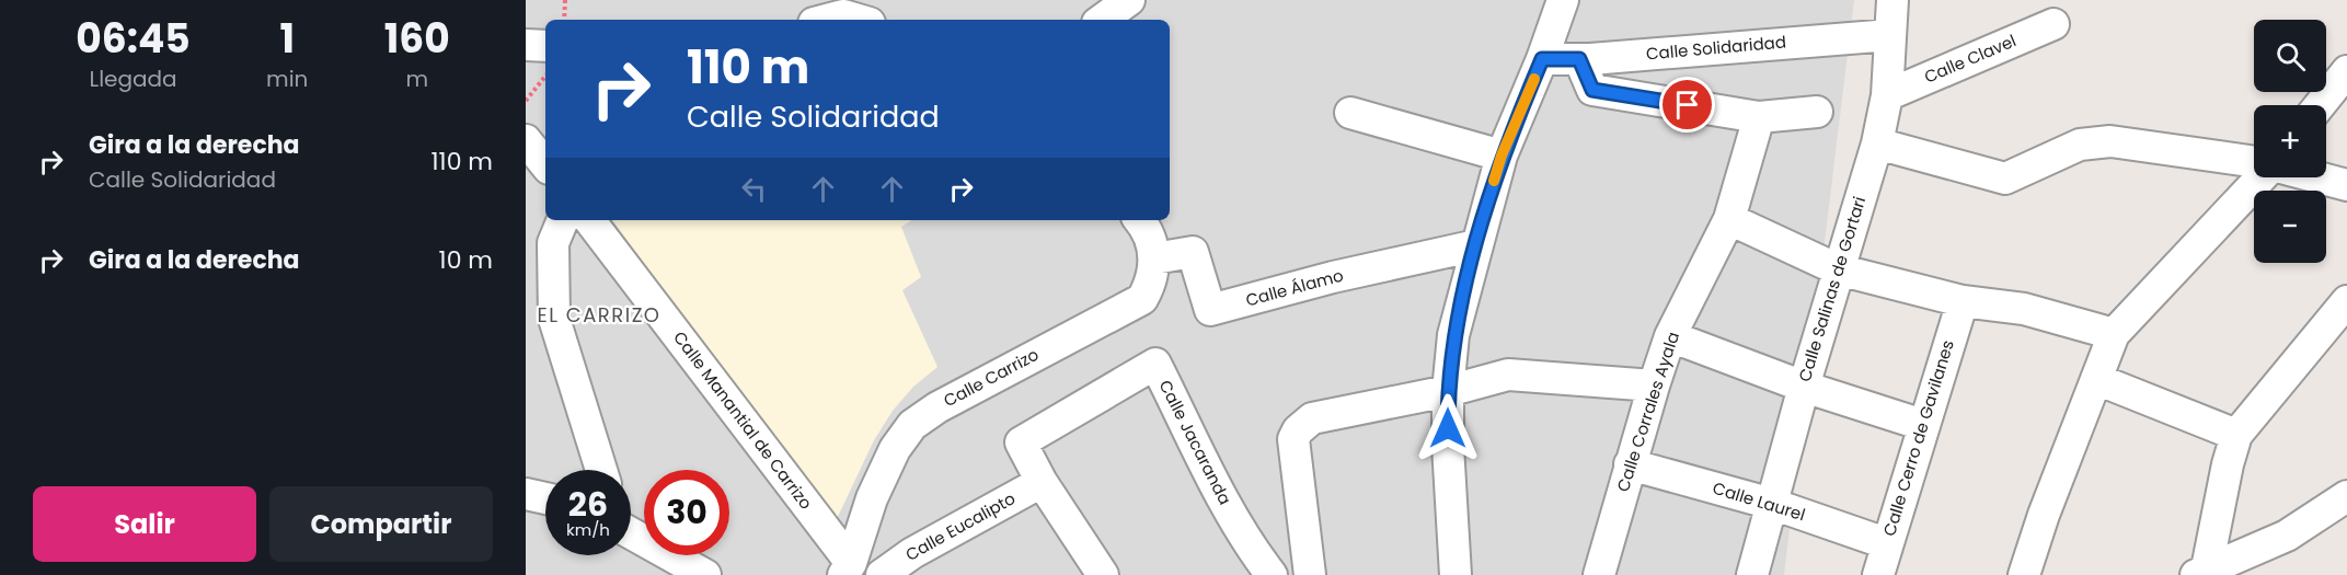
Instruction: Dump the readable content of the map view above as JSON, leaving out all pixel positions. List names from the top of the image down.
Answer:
{
  "streets": {
    "street": [
      "Calle Solidaridad",
      "Calle Clavel",
      "Calle Álamo",
      "Calle Salinas de Gortari",
      "Calle Carrizo",
      "Calle Corrales Ayala",
      "Calle Manantial de Carrizo",
      "Calle Cerro de Gavilanes",
      "Calle Jacaranda",
      "Calle Laurel",
      "Calle Eucalipto"
    ]
  },
  "crossings": [
    ["Calle Solidaridad", "Calle Salinas de Gortari"],
    ["Calle Clavel", "Calle Salinas de Gortari"],
    ["Calle Álamo", "Calle Carrizo"],
    ["Calle Salinas de Gortari", "Calle Laurel"],
    ["Calle Carrizo", "Calle Manantial de Carrizo"],
    ["Calle Corrales Ayala", "Calle Laurel"],
    ["Calle Cerro de Gavilanes", "Calle Laurel"],
    ["Calle Jacaranda", "Calle Eucalipto"]
  ],
  "districts": ["EL CARRIZO"],
  "page": {
    "eta": [
      "06:45",
      "Llegada",
      "1",
      "min",
      "160",
      "m"
    ],
    "map_buttons": ["+", "−"],
    "turn": ["110 m", "Calle Solidaridad"],
    "list": [
      {
        "name": "Gira a la derecha",
        "note": "Calle Solidaridad",
        "value": "110 m"
      },
      {
        "name": "Gira a la derecha",
        "value": "10 m"
      }
    ],
    "speed": "26 km/h",
    "limit": "30",
    "buttons": ["Salir", "Compartir"]
  }
}
